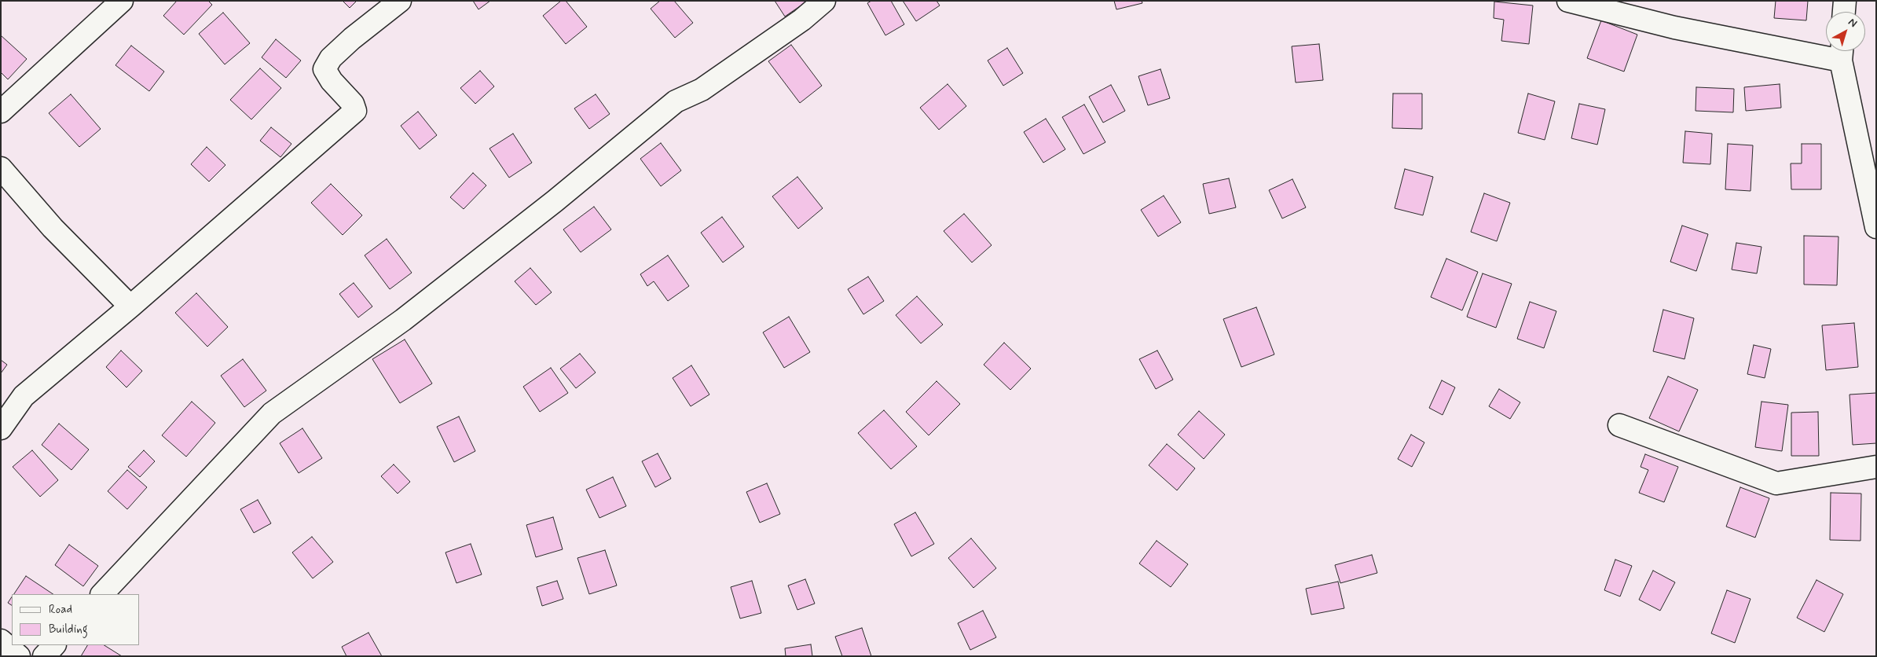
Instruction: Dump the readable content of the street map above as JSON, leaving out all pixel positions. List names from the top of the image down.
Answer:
{
  "legend": ["Road", "Building"],
  "north": "top right"
}
